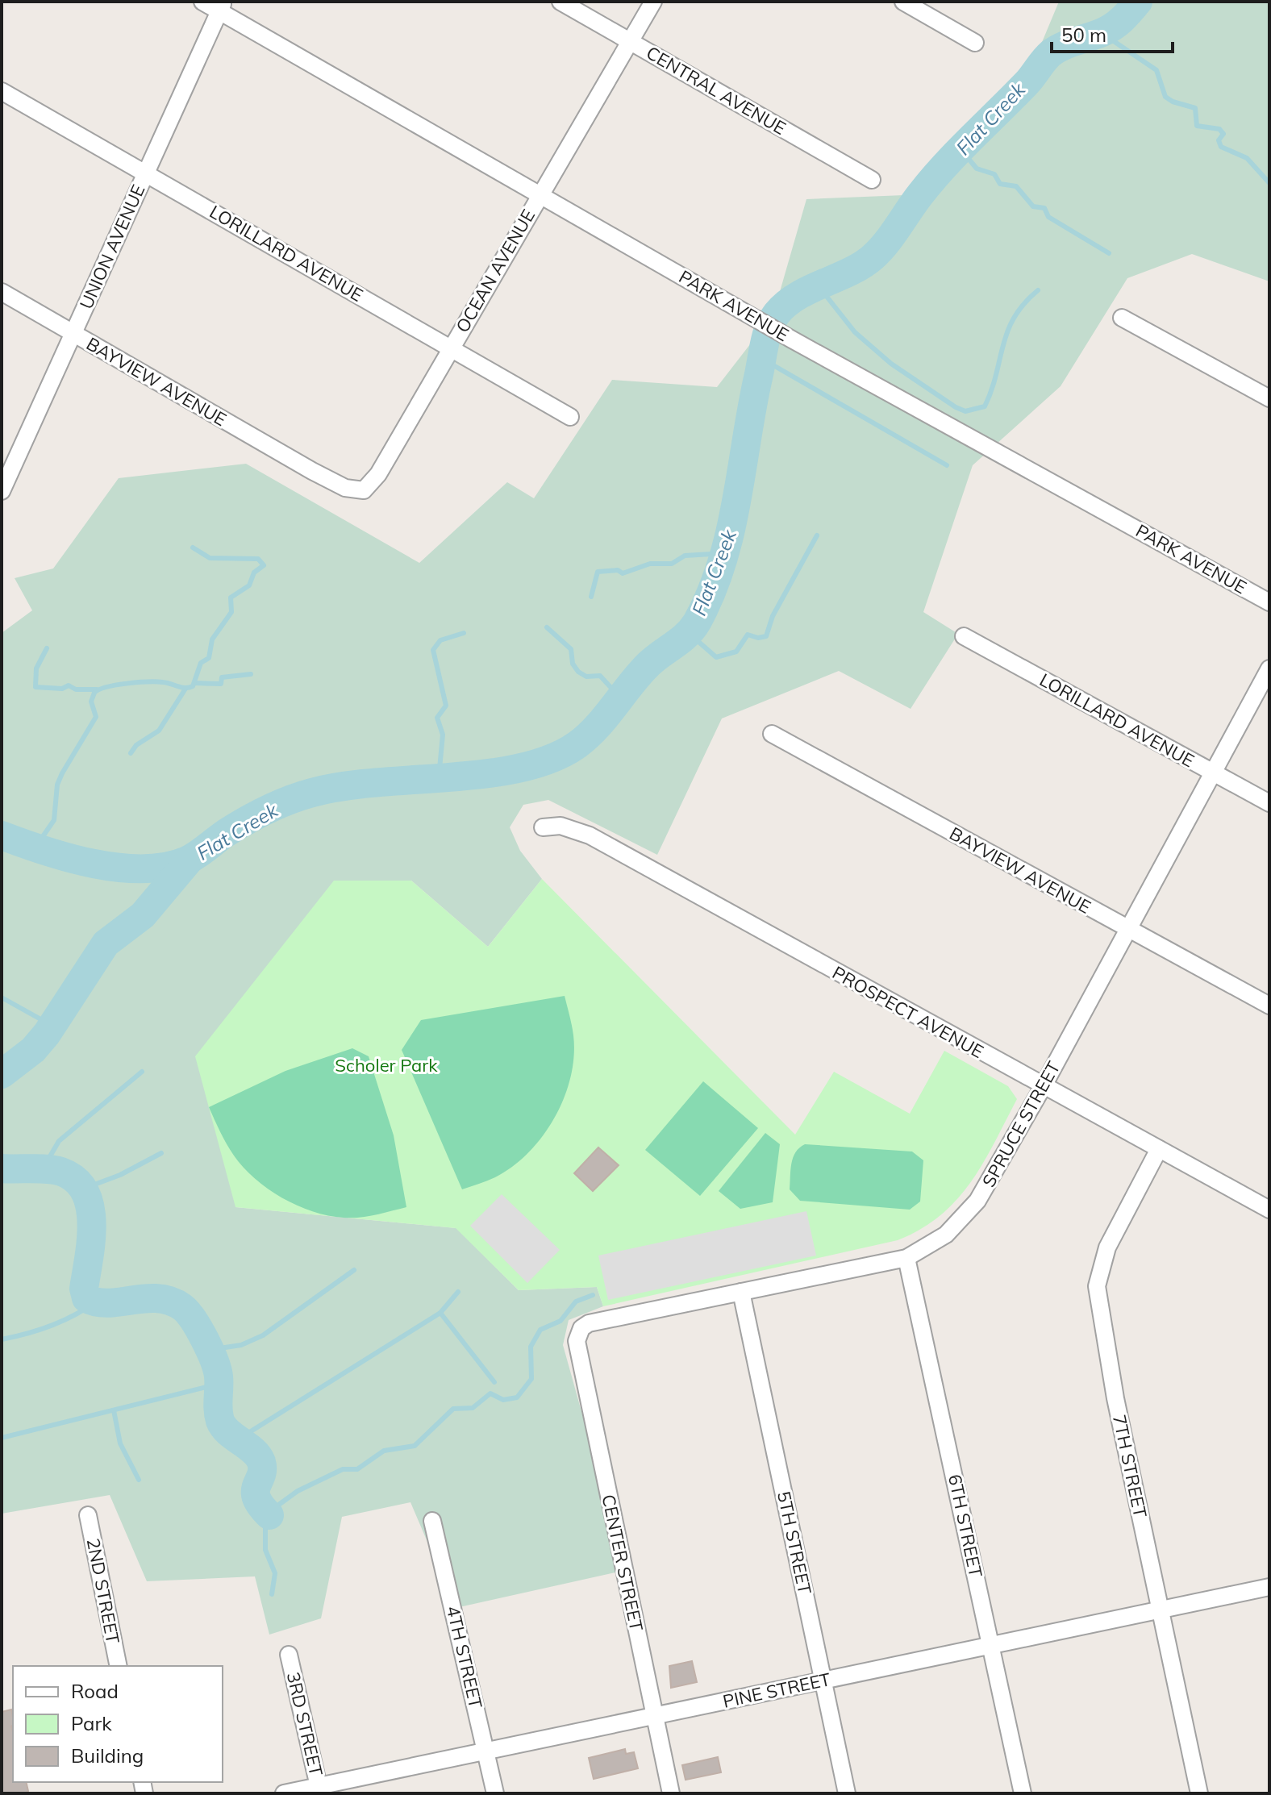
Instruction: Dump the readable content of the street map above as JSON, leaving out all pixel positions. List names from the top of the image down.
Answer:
{
  "streets": {
    "street": [
      "CENTRAL AVENUE",
      "UNION AVENUE",
      "LORILLARD AVENUE",
      "OCEAN AVENUE",
      "PARK AVENUE",
      "BAYVIEW AVENUE",
      "PROSPECT AVENUE",
      "SPRUCE STREET",
      "7TH STREET",
      "6TH STREET",
      "5TH STREET",
      "CENTER STREET",
      "2ND STREET",
      "4TH STREET",
      "PINE STREET",
      "3RD STREET"
    ]
  },
  "crossings": [
    ["CENTRAL AVENUE", "OCEAN AVENUE"],
    ["UNION AVENUE", "LORILLARD AVENUE"],
    ["UNION AVENUE", "PARK AVENUE"],
    ["UNION AVENUE", "BAYVIEW AVENUE"],
    ["LORILLARD AVENUE", "OCEAN AVENUE"],
    ["LORILLARD AVENUE", "SPRUCE STREET"],
    ["OCEAN AVENUE", "PARK AVENUE"],
    ["OCEAN AVENUE", "BAYVIEW AVENUE"],
    ["BAYVIEW AVENUE", "SPRUCE STREET"],
    ["PROSPECT AVENUE", "SPRUCE STREET"],
    ["PROSPECT AVENUE", "7TH STREET"],
    ["SPRUCE STREET", "6TH STREET"],
    ["SPRUCE STREET", "5TH STREET"],
    ["SPRUCE STREET", "CENTER STREET"],
    ["7TH STREET", "PINE STREET"],
    ["6TH STREET", "PINE STREET"],
    ["5TH STREET", "PINE STREET"],
    ["CENTER STREET", "PINE STREET"],
    ["4TH STREET", "PINE STREET"],
    ["PINE STREET", "3RD STREET"]
  ],
  "water": ["Flat Creek"],
  "parks": ["Scholer Park"],
  "legend": ["Road", "Park", "Building"],
  "scale_bar": "50 m"
}
